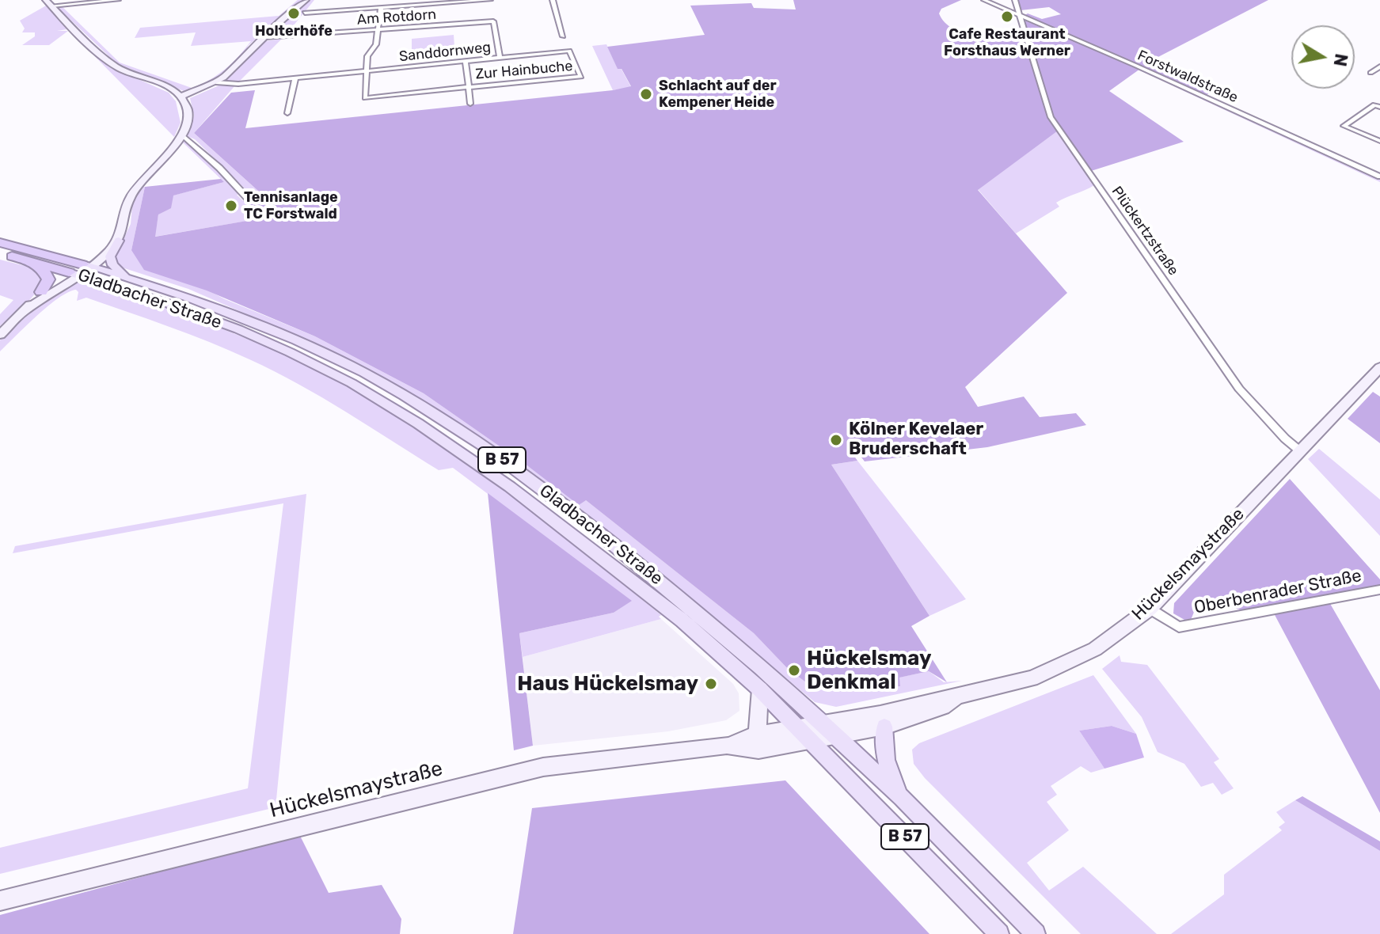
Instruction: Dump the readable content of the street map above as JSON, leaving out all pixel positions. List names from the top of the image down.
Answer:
{
  "streets": {
    "main road": ["Gladbacher Straße", "B 57", "Hückelsmaystraße"],
    "street": [
      "Am Rotdorn",
      "Sanddornweg",
      "Zur Hainbuche",
      "Forstwaldstraße",
      "Plückertzstraße",
      "Oberbenrader Straße"
    ]
  },
  "crossings": [
    ["Am Rotdorn", "Sanddornweg"],
    ["Sanddornweg", "Zur Hainbuche"],
    ["Forstwaldstraße", "Plückertzstraße"],
    ["Plückertzstraße", "Hückelsmaystraße"],
    ["Gladbacher Straße", "Hückelsmaystraße"],
    ["Hückelsmaystraße", "Oberbenrader Straße"]
  ],
  "places": [
    "Holterhöfe",
    "Cafe Restaurant Forsthaus Werner",
    "Schlacht auf der Kempener Heide",
    "Tennisanlage TC Forstwald",
    "Kölner Kevelaer Bruderschaft",
    "Hückelsmay Denkmal",
    "Haus Hückelsmay"
  ],
  "north": "right"
}
